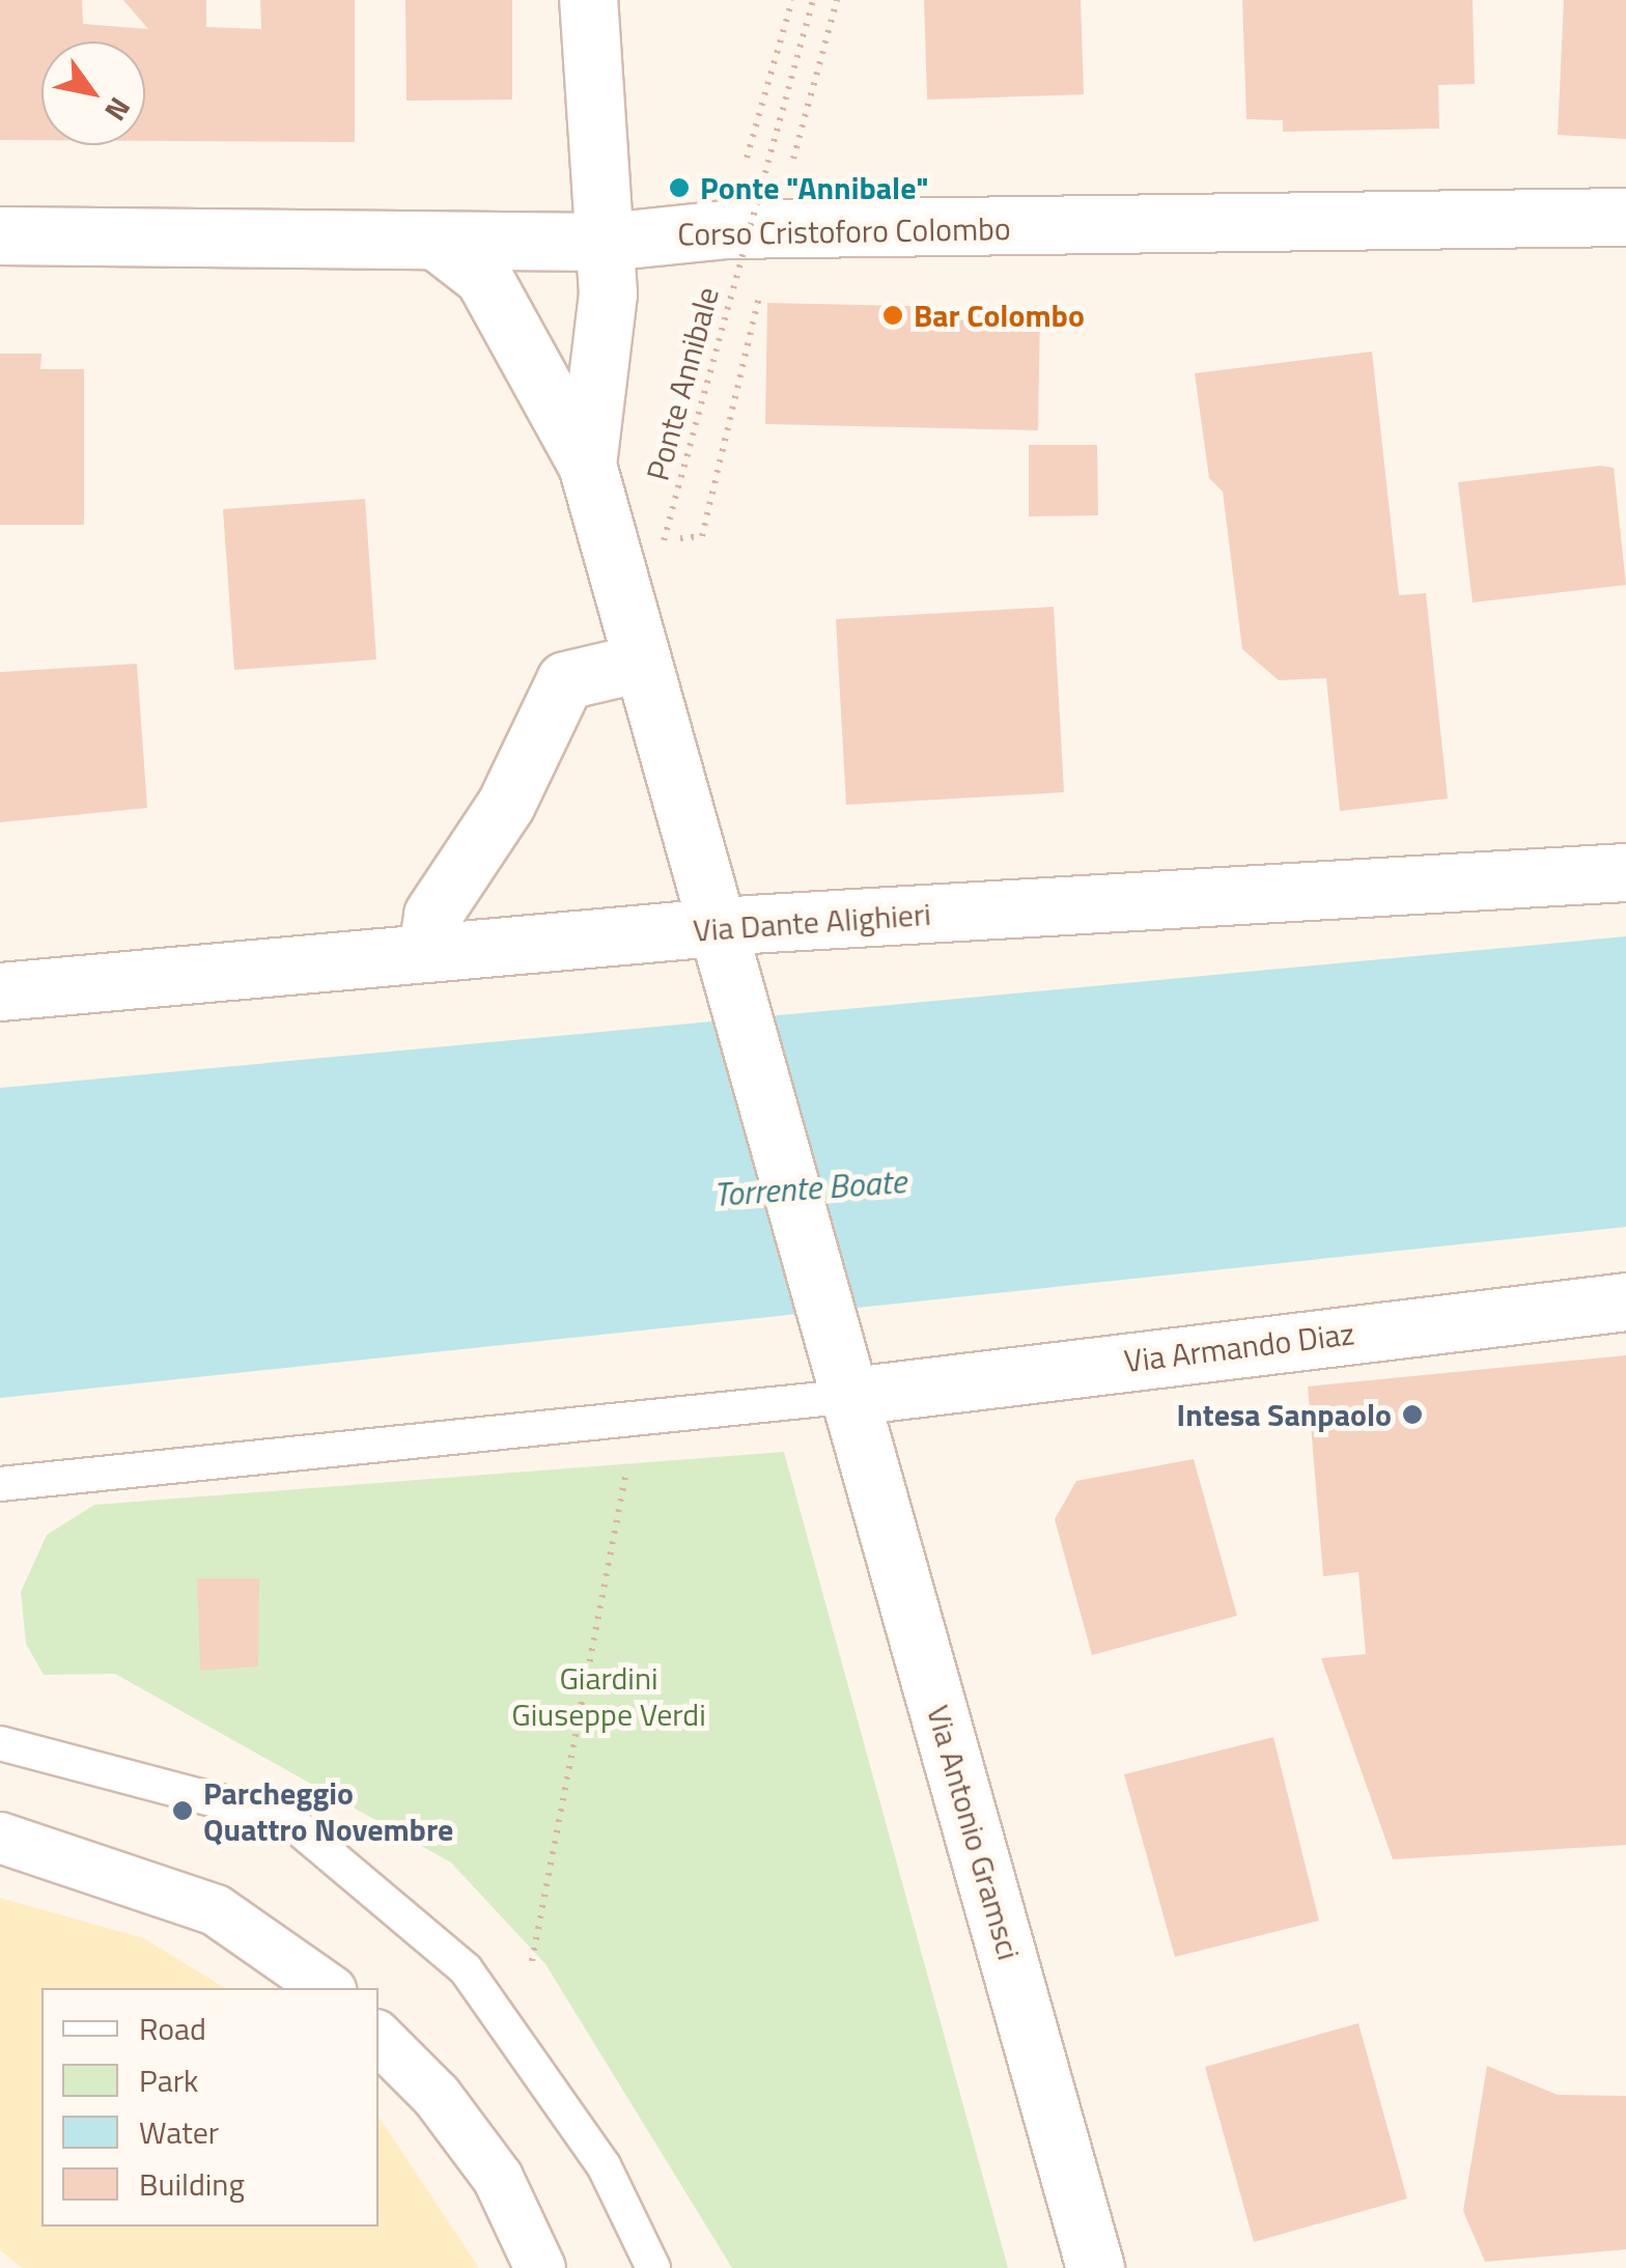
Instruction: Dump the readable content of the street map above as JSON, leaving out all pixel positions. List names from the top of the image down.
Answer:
{
  "streets": {
    "street": [
      "Corso Cristoforo Colombo",
      "Via Dante Alighieri",
      "Via Armando Diaz",
      "Via Antonio Gramsci"
    ],
    "path": ["Ponte Annibale"]
  },
  "crossings": [
    ["Via Dante Alighieri", "Via Antonio Gramsci"],
    ["Via Armando Diaz", "Via Antonio Gramsci"]
  ],
  "water": ["Torrente Boate"],
  "parks": ["Giardini Giuseppe Verdi"],
  "places": [
    "Ponte \"Annibale\"",
    "Bar Colombo",
    "Intesa Sanpaolo",
    "Parcheggio Quattro Novembre"
  ],
  "legend": [
    "Road",
    "Park",
    "Water",
    "Building"
  ],
  "north": "bottom right"
}
